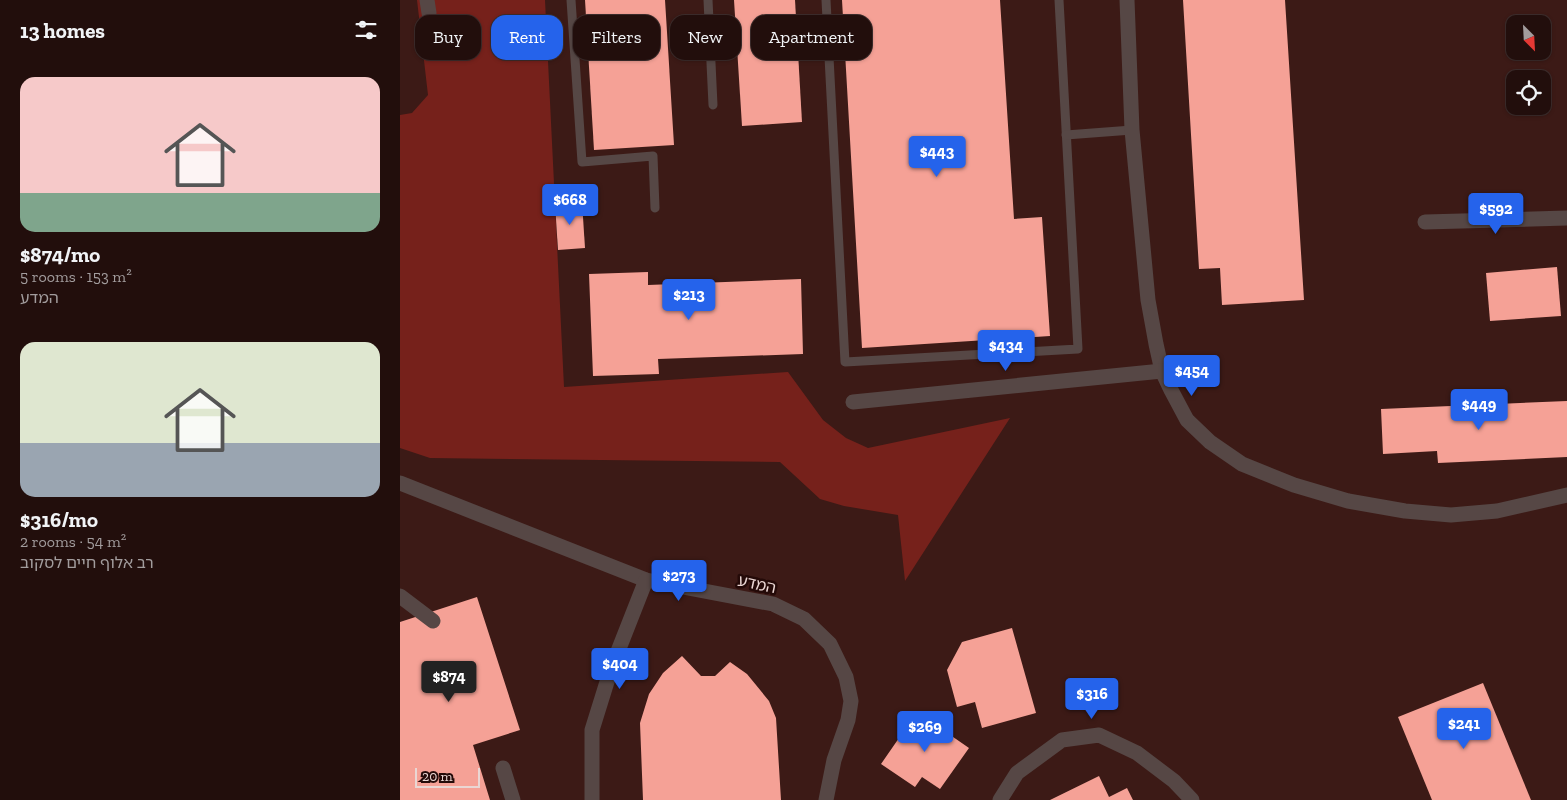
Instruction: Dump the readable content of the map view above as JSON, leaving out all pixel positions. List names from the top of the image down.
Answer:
{
  "streets": {
    "street": ["המדע"]
  },
  "scale_bar": "20 m",
  "north": "bottom right",
  "page": {
    "heading": "13 homes",
    "chip": [
      "Buy",
      "Rent",
      "Filters",
      "New",
      "Apartment"
    ],
    "list": [
      {
        "name": "$874/mo",
        "note": "5 rooms · 153 m² · המדע"
      },
      {
        "name": "$316/mo",
        "note": "2 rooms · 54 m² · רב אלוף חיים לסקוב"
      }
    ],
    "price": [
      "$443",
      "$668",
      "$592",
      "$213",
      "$434",
      "$454",
      "$449",
      "$273",
      "$404",
      "$874",
      "$316",
      "$241",
      "$269"
    ],
    "scale": "20 m"
  }
}
